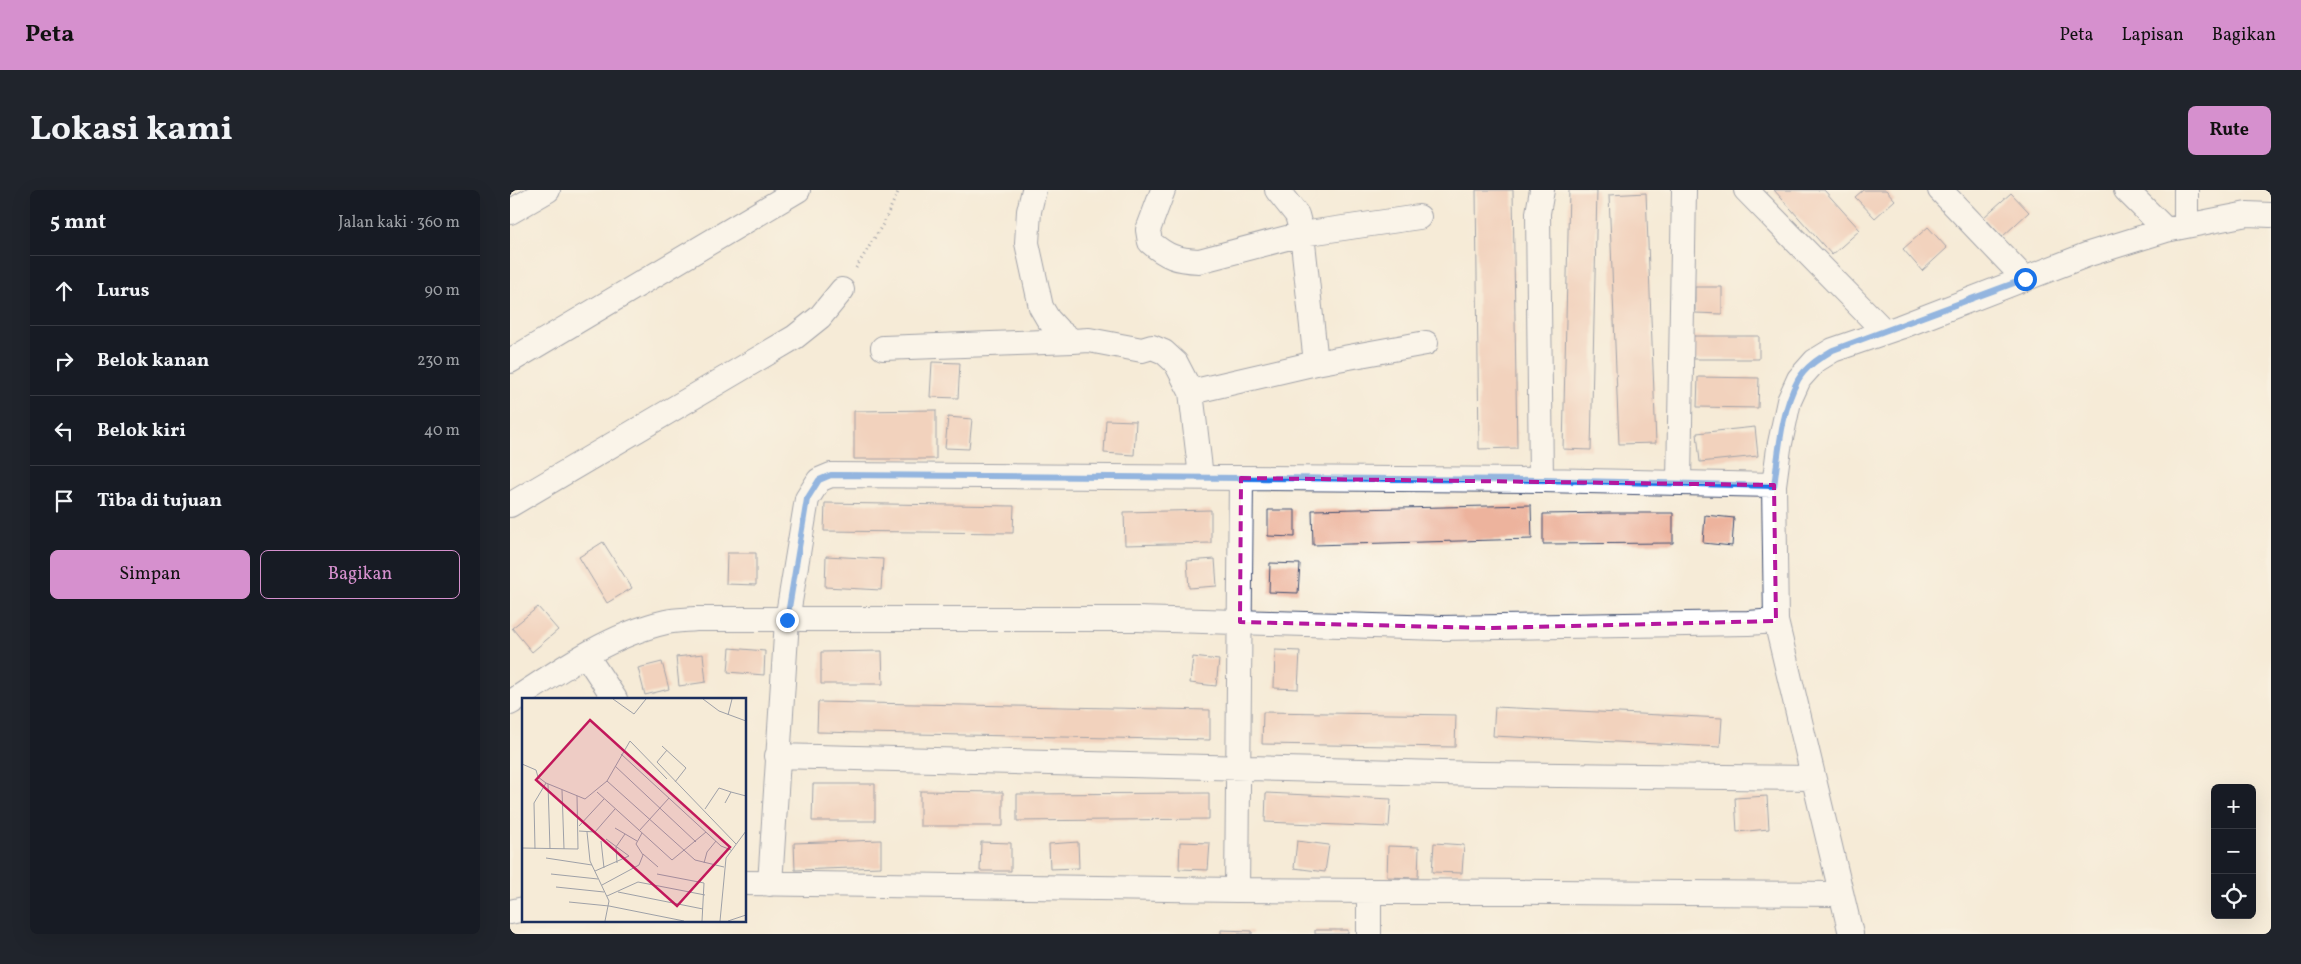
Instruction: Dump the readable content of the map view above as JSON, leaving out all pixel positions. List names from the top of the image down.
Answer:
{
  "page": {
    "header": "Peta",
    "nav": ["Peta", "Lapisan", "Bagikan"],
    "title": "Lokasi kami",
    "buttons": [
      "Rute",
      ["Simpan", "Bagikan"]
    ],
    "heading": ["5 mnt", "Jalan kaki · 360 m"],
    "list": [
      ["Lurus", "90 m"],
      ["Belok kanan", "230 m"],
      ["Belok kiri", "40 m"],
      "Tiba di tujuan"
    ],
    "map_buttons": ["+", "−"]
  }
}
